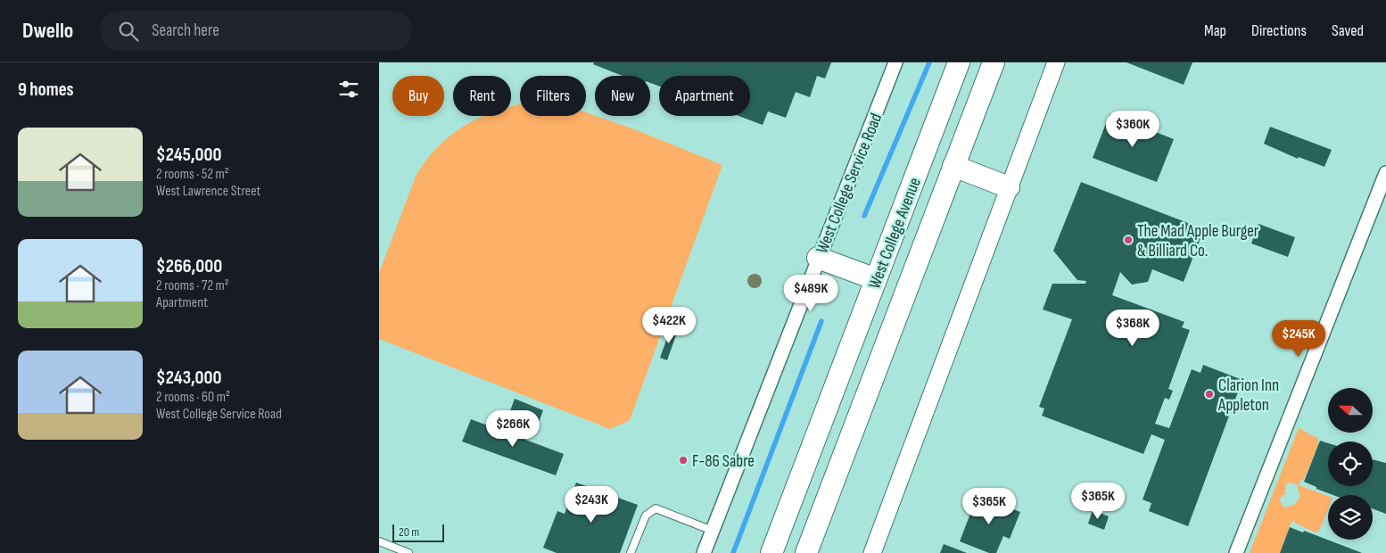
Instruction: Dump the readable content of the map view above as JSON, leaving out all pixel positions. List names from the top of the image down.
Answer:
{
  "streets": {
    "main road": ["West College Avenue"],
    "street": ["West College Service Road"]
  },
  "places": ["The Mad Apple Burger & Billiard Co.", "Clarion Inn Appleton", "F-86 Sabre"],
  "scale_bar": "20 m",
  "north": "left",
  "page": {
    "header": "Dwello",
    "search": "Search here",
    "nav": ["Map", "Directions", "Saved"],
    "heading": "9 homes",
    "chip": [
      "Buy",
      "Rent",
      "Filters",
      "New",
      "Apartment"
    ],
    "price": [
      "$360K",
      "$489K",
      "$422K",
      "$368K",
      "$245K",
      "$266K",
      "$365K",
      "$243K",
      "$365K"
    ],
    "list": [
      {
        "name": "$245,000",
        "note": "2 rooms · 52 m² · West Lawrence Street"
      },
      {
        "name": "$266,000",
        "note": "2 rooms · 72 m² · Apartment"
      },
      {
        "name": "$243,000",
        "note": "2 rooms · 60 m² · West College Service Road"
      }
    ],
    "scale": "20 m"
  }
}
